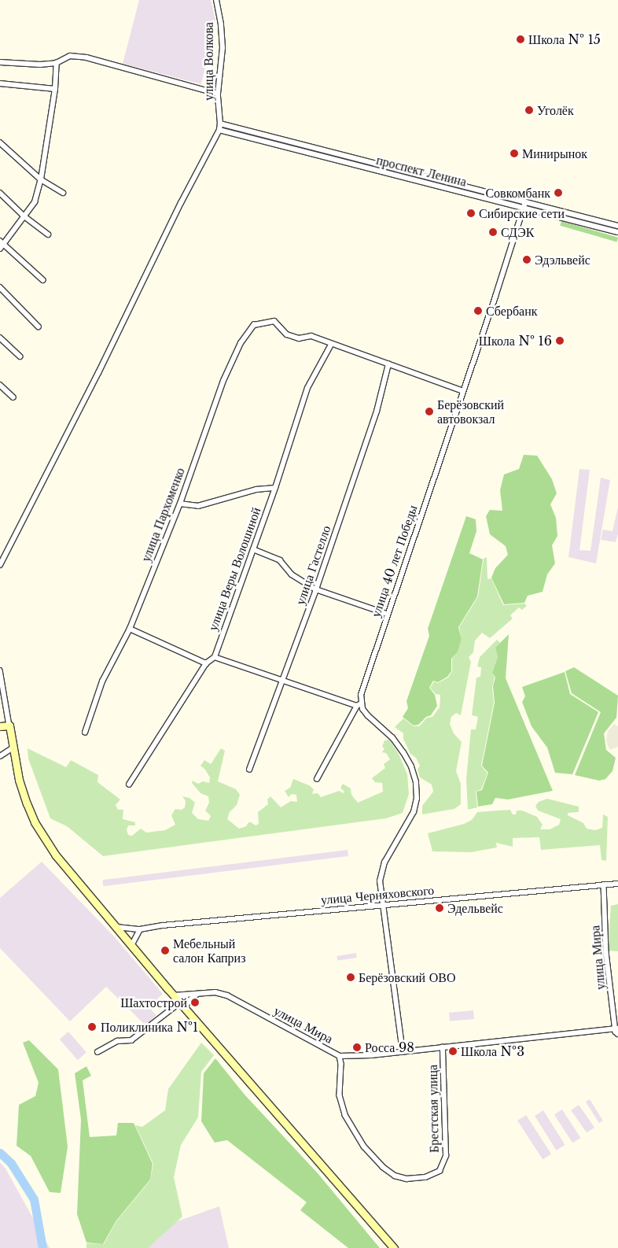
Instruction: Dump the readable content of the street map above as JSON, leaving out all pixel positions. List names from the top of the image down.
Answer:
{
  "streets": {
    "street": [
      "улица Волкова",
      "проспект Ленина",
      "улица Пархоменко",
      "улица 40 лет Победы",
      "улица Гастелло",
      "улица Веры Волошиной",
      "улица Черняховского",
      "улица Мира",
      "Брестская улица"
    ]
  },
  "crossings": [
    ["улица Волкова", "проспект Ленина"],
    ["проспект Ленина", "улица 40 лет Победы"],
    ["улица Пархоменко", "улица Веры Волошиной"],
    ["улица Черняховского", "улица Мира"],
    ["улица Мира", "Брестская улица"]
  ],
  "places": [
    "Школа № 15",
    "Уголёк",
    "Минирынок",
    "Совкомбанк",
    "Сибирские сети",
    "СДЭК",
    "Эдэльвейс",
    "Сбербанк",
    "Школа № 16",
    "Берёзовский автовокзал",
    "Эдельвейс",
    "Мебельный салон Каприз",
    "Берёзовский ОВО",
    "Шахтострой",
    "Поликлиника №1",
    "Росса 98",
    "Школа №3"
  ]
}
